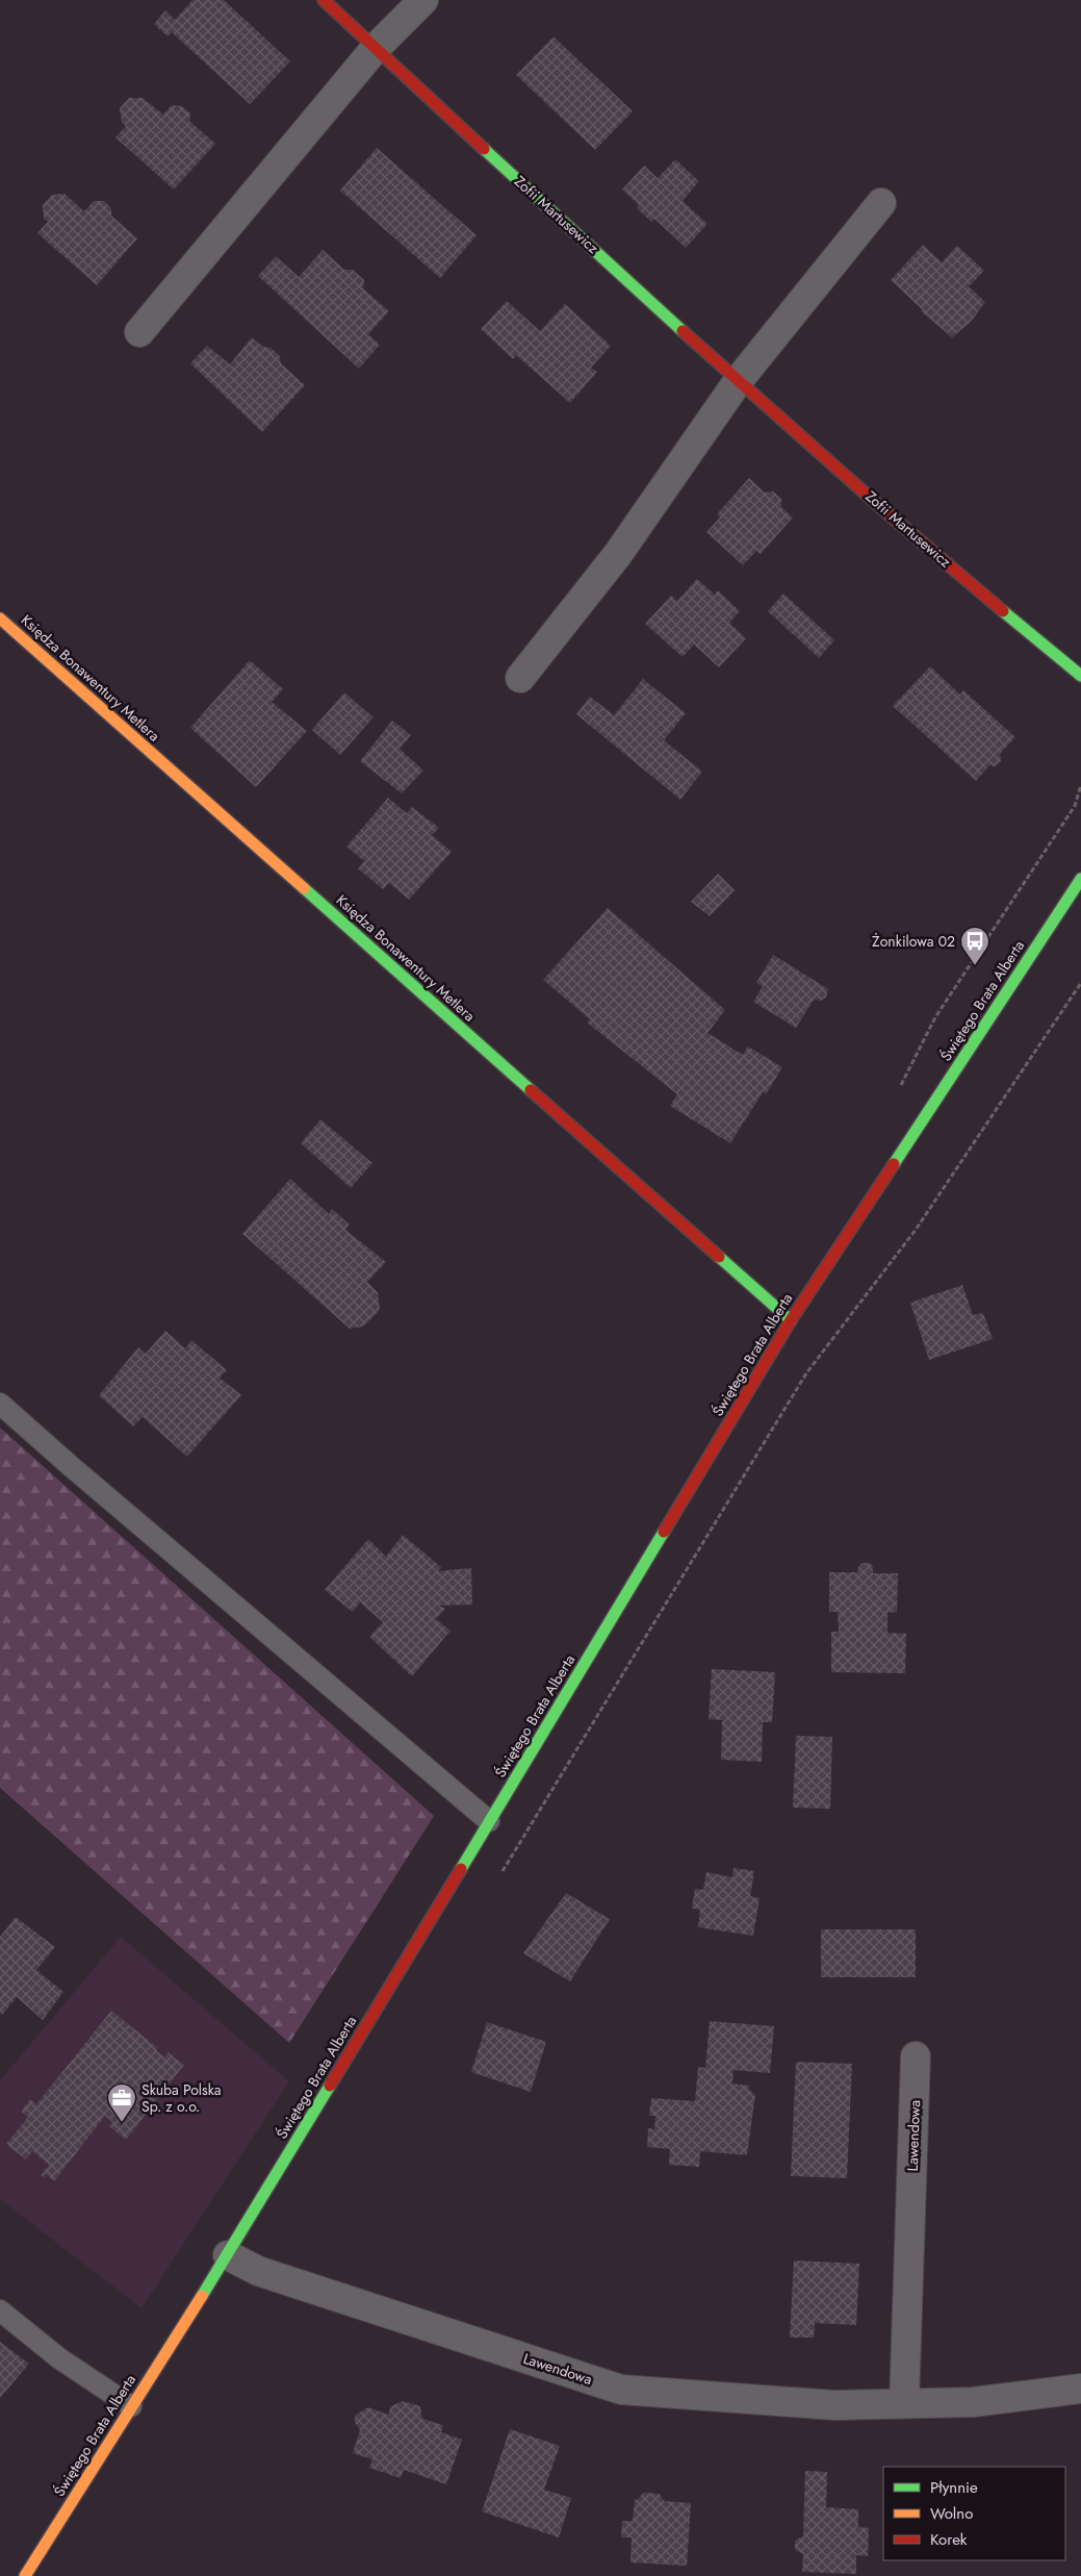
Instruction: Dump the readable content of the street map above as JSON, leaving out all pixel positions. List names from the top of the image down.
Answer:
{
  "streets": {
    "street": [
      "Zofii Martusewicz",
      "Księdza Bonawentury Metlera",
      "Świętego Brata Alberta",
      "Lawendowa"
    ]
  },
  "crossings": [
    ["Księdza Bonawentury Metlera", "Świętego Brata Alberta"],
    ["Świętego Brata Alberta", "Lawendowa"]
  ],
  "places": {
    "bus stop": ["Żonkilowa 02"],
    "office": ["Skuba Polska Sp. z o.o."]
  },
  "legend": ["Płynnie", "Wolno", "Korek"]
}
